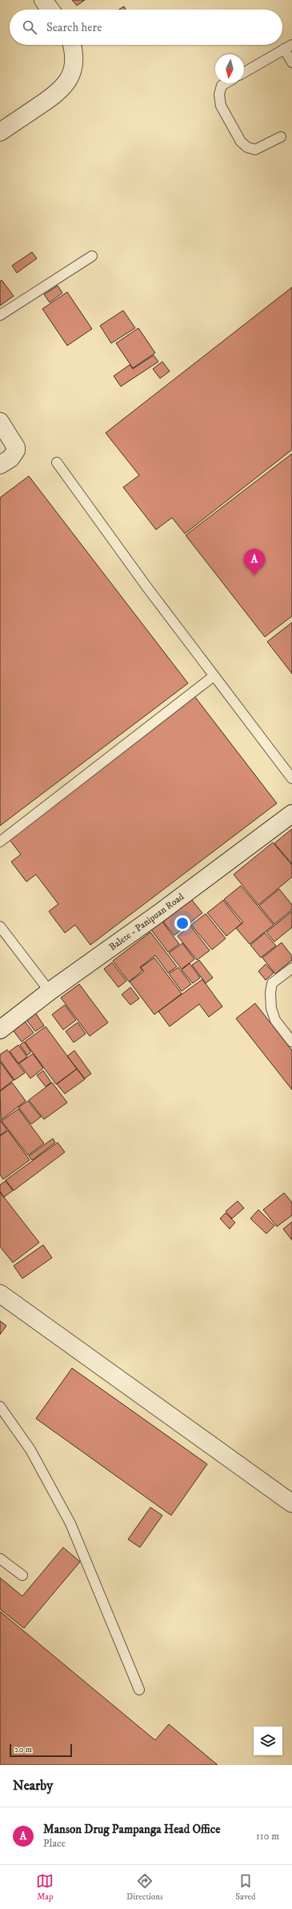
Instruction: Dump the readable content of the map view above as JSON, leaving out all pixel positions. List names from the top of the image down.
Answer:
{
  "streets": {
    "street": ["Balete - Panipuan Road"]
  },
  "scale_bar": "20 m",
  "north": "bottom",
  "page": {
    "search": "Search here",
    "pins": "A",
    "scale": "20 m",
    "heading": "Nearby",
    "list": [
      {
        "mark": "A",
        "name": "Manson Drug Pampanga Head Office",
        "note": "Place",
        "value": "110 m"
      }
    ],
    "nav": ["Map", "Directions", "Saved"]
  }
}
